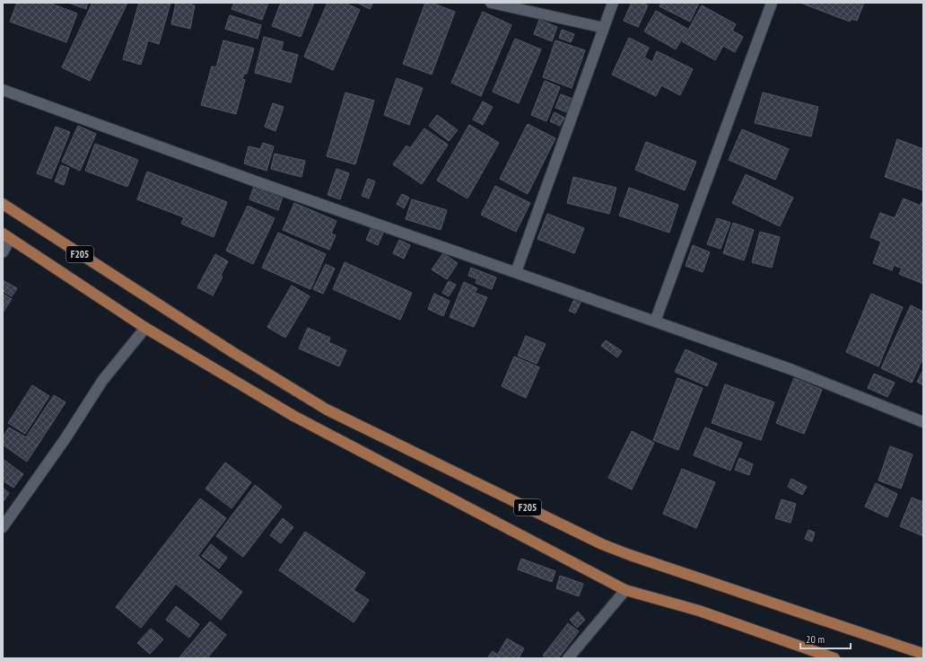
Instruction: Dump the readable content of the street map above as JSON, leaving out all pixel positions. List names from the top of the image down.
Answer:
{
  "streets": {
    "main road": ["F205"]
  },
  "scale_bar": "20 m"
}
